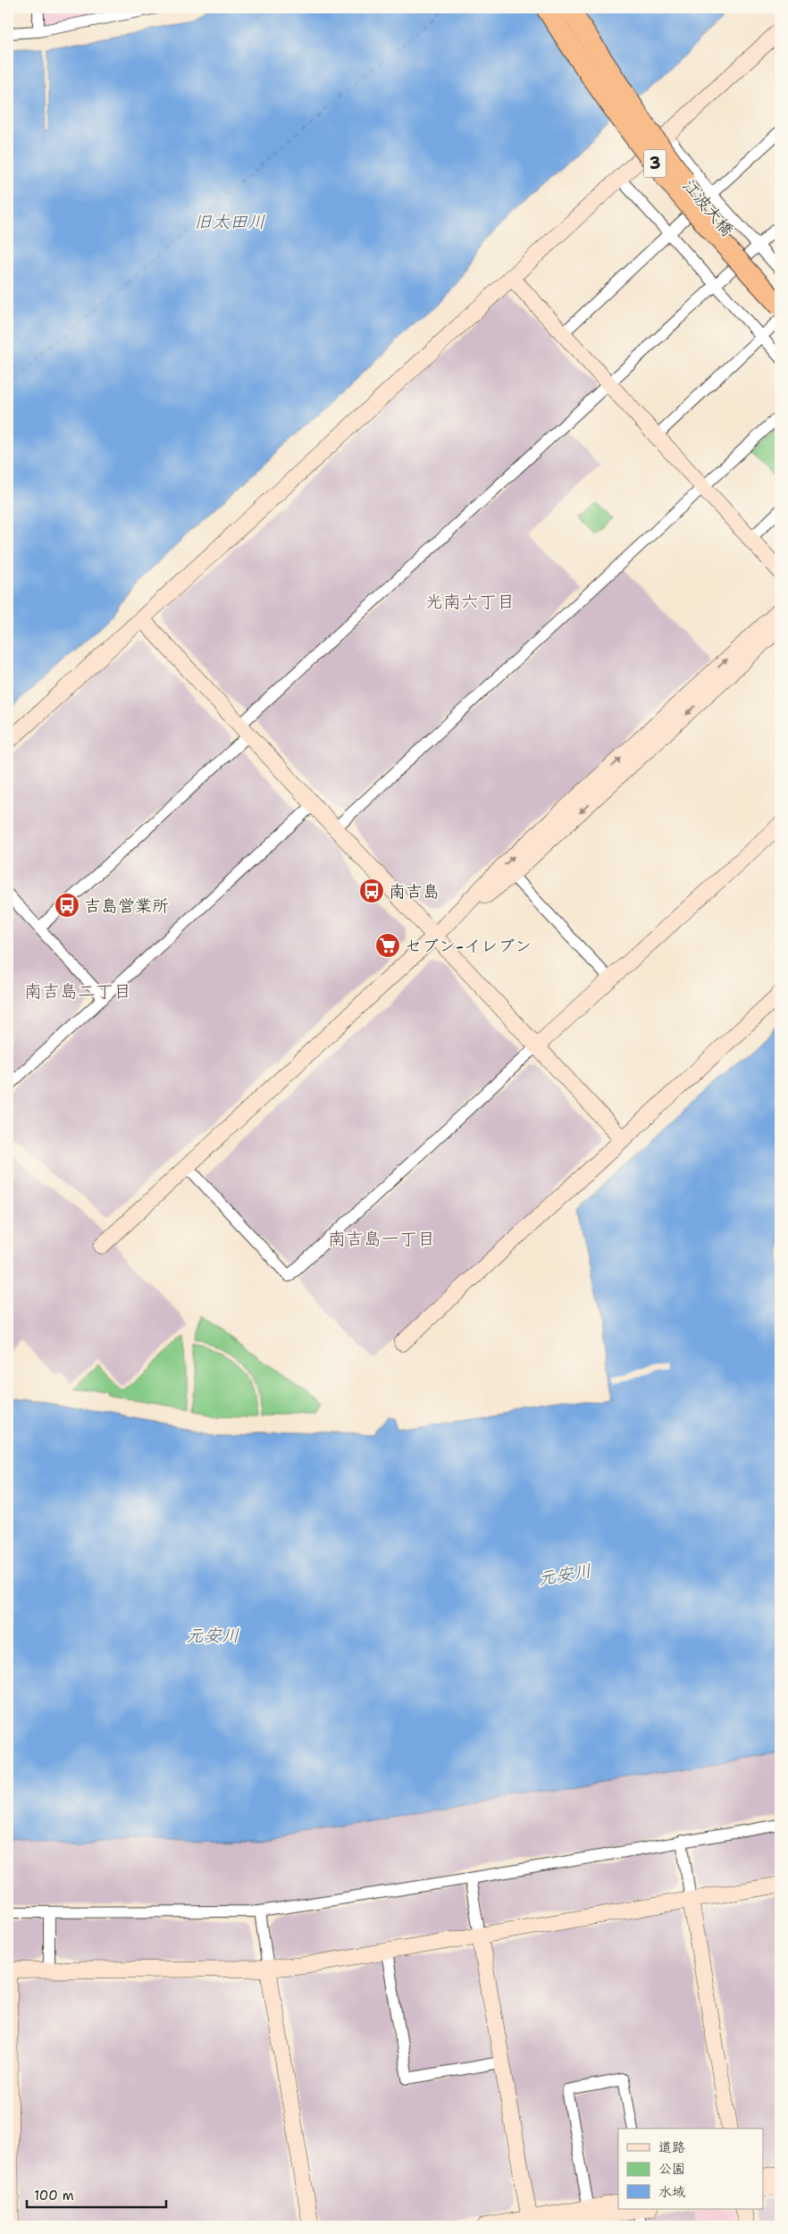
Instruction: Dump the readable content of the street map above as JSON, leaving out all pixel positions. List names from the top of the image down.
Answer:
{
  "streets": {
    "highway": ["3", "江波大橋"]
  },
  "districts": ["光南六丁目", "南吉島二丁目", "南吉島一丁目"],
  "water": ["旧太田川", "元安川"],
  "places": {
    "bus stop": ["南吉島", "吉島営業所"],
    "supermarket": ["セブン-イレブン"]
  },
  "legend": ["道路", "公園", "水域"],
  "scale_bar": "100 m"
}
